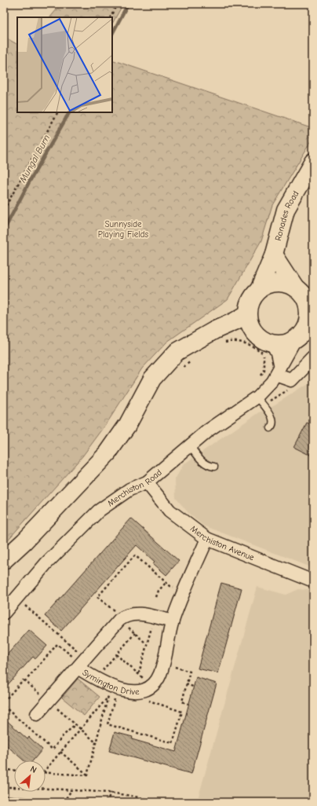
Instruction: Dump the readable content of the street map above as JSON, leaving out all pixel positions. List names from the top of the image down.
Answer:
{
  "streets": {
    "main road": ["Ronades Road"],
    "street": ["Merchiston Road", "Merchiston Avenue", "Symington Drive"]
  },
  "crossings": [
    ["Ronades Road", "Merchiston Road"],
    ["Merchiston Road", "Merchiston Avenue"],
    ["Merchiston Avenue", "Symington Drive"]
  ],
  "water": ["Mungal Burn"],
  "parks": ["Sunnyside Playing Fields"],
  "north": "top right"
}
